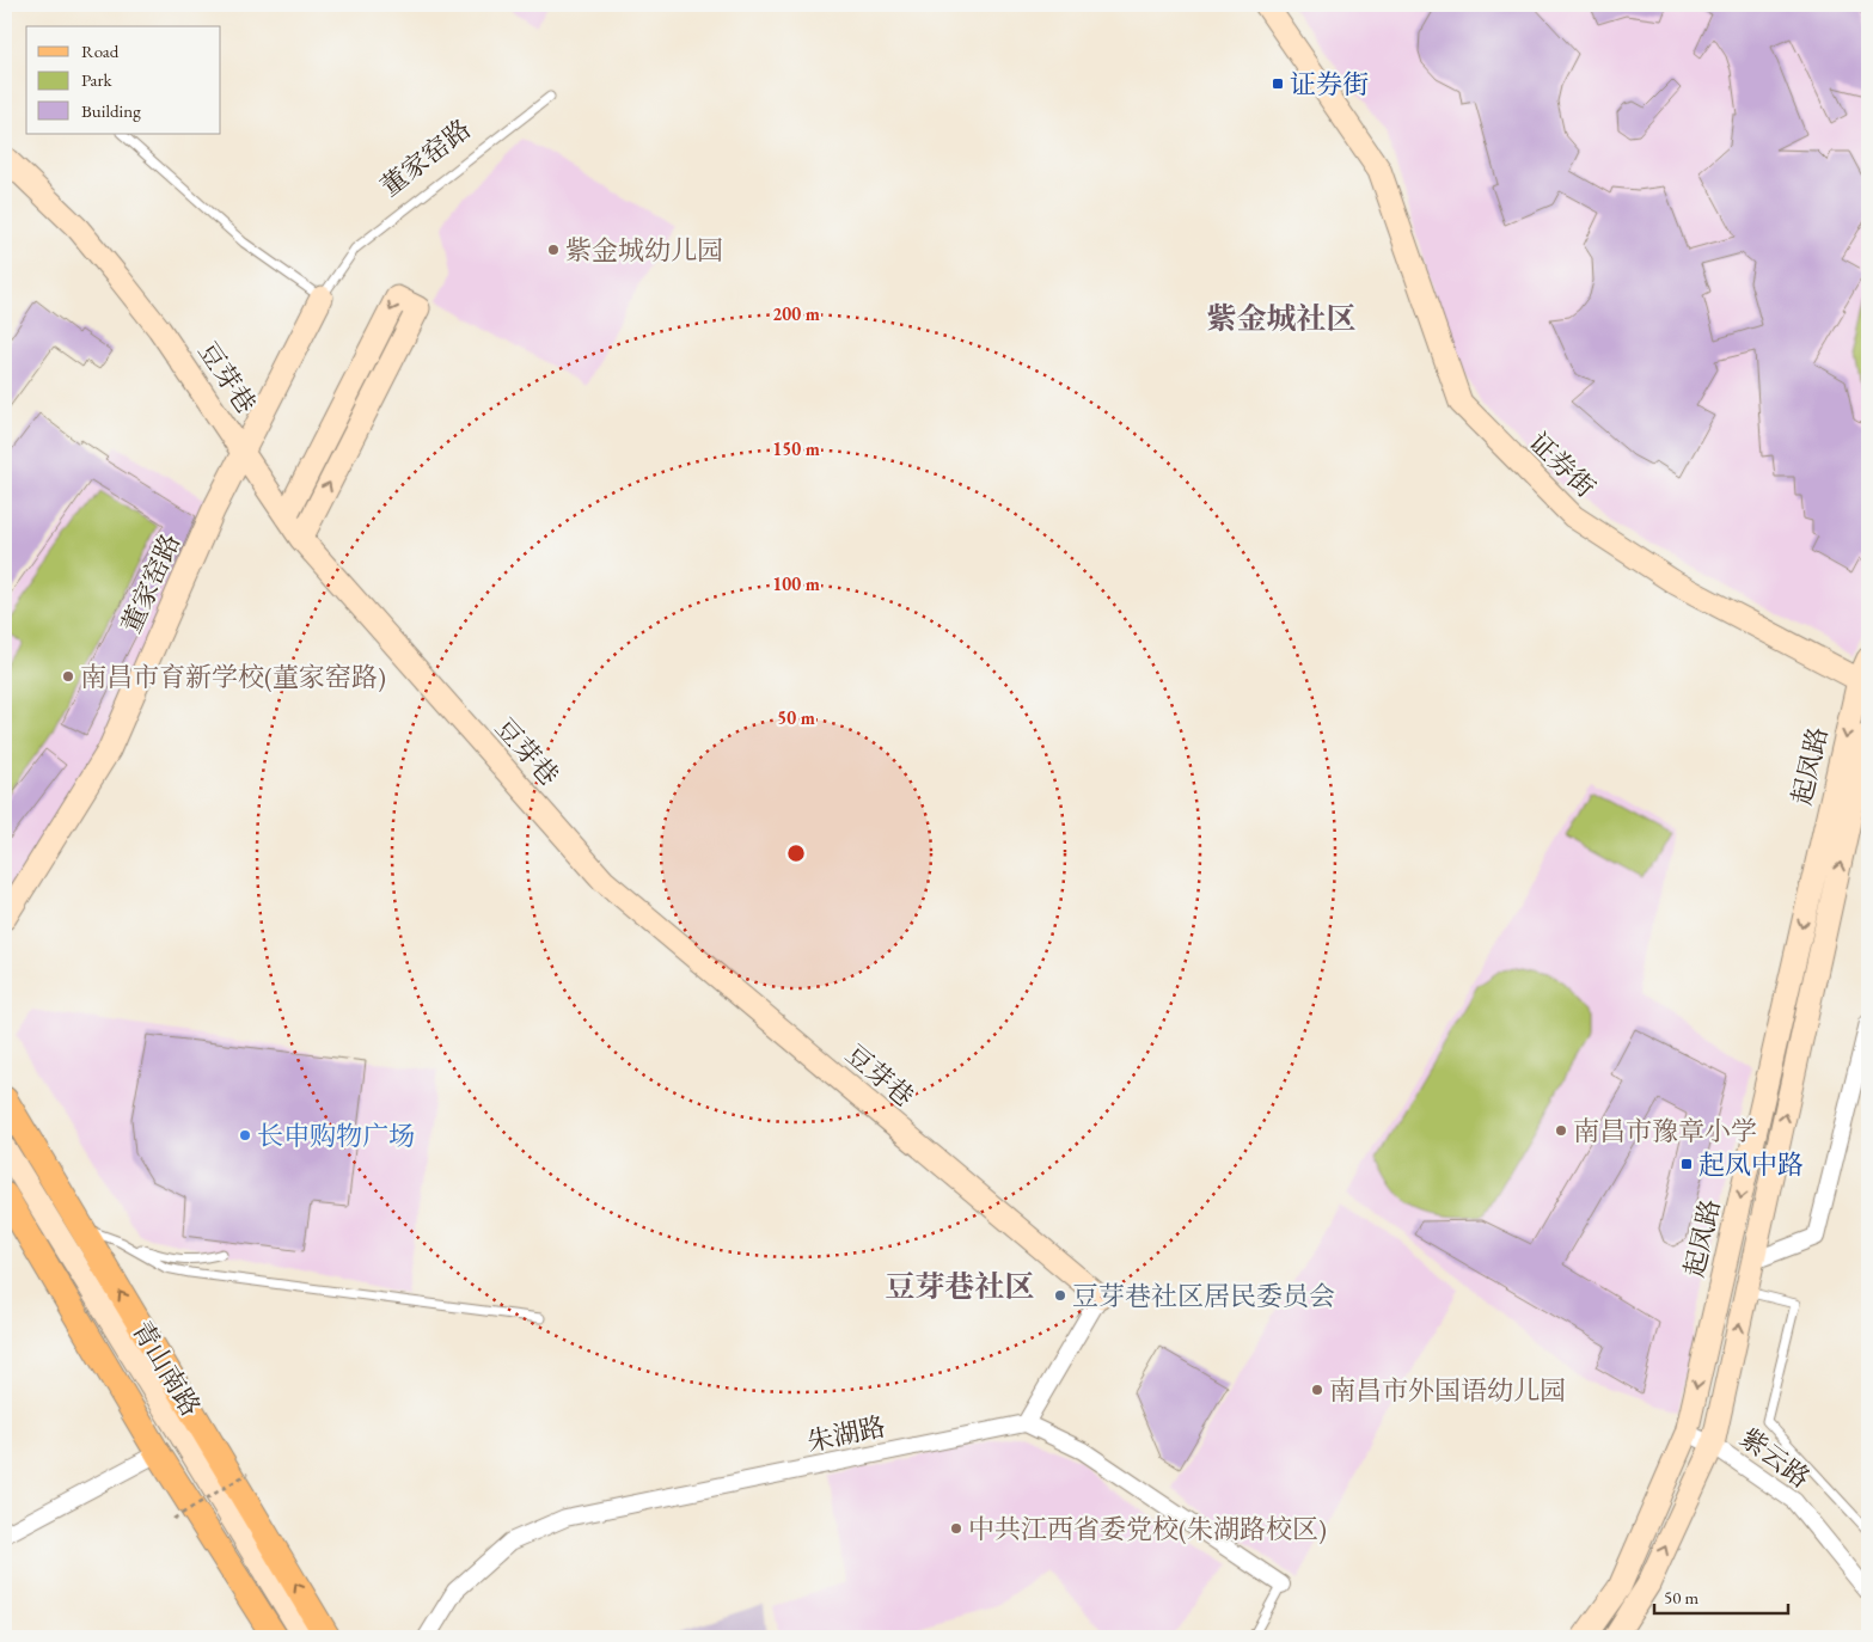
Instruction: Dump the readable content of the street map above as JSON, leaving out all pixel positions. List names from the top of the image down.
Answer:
{
  "streets": {
    "main road": ["青山南路"],
    "street": [
      "董家窑路",
      "豆芽巷",
      "证券街",
      "起凤路",
      "朱湖路",
      "紫云路"
    ]
  },
  "crossings": [
    ["董家窑路", "豆芽巷"],
    ["证券街", "起凤路"],
    ["起凤路", "紫云路"]
  ],
  "districts": ["紫金城社区", "豆芽巷社区"],
  "places": {
    "transit": ["证券街", "起凤中路"],
    "other": [
      "紫金城幼儿园",
      "南昌市育新学校(董家窑路)",
      "南昌市豫章小学",
      "长申购物广场",
      "豆芽巷社区居民委员会",
      "南昌市外国语幼儿园",
      "中共江西省委党校(朱湖路校区)"
    ]
  },
  "legend": ["Road", "Park", "Building"],
  "scale_bar": "50 m",
  "rings": [
    "200 m",
    "150 m",
    "100 m",
    "50 m"
  ]
}
